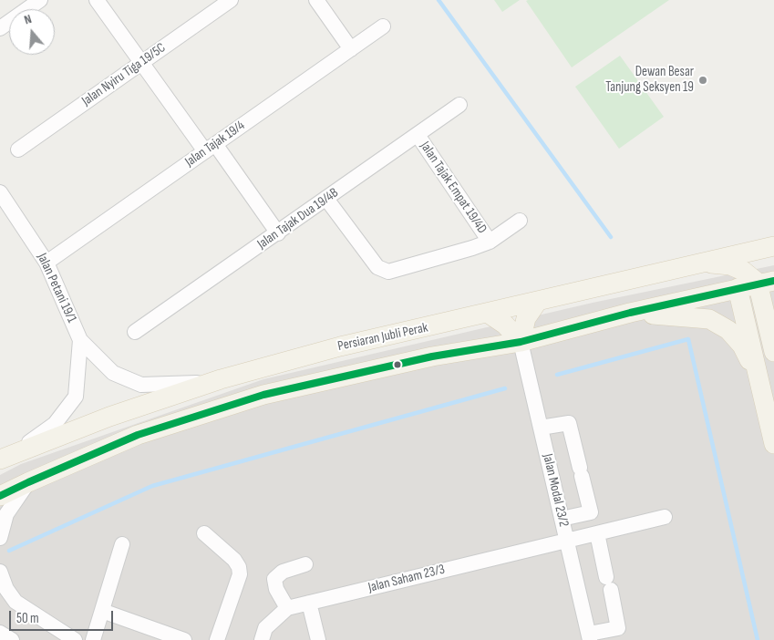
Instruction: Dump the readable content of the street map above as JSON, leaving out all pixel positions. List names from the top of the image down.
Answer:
{
  "streets": {
    "main road": ["Persiaran Jubli Perak"],
    "street": [
      "Jalan Nyiru Tiga 19/5C",
      "Jalan Tajak 19/4",
      "Jalan Tajak Empat 19/4D",
      "Jalan Tajak Dua 19/4B",
      "Jalan Petani 19/1",
      "Jalan Modal 23/2",
      "Jalan Saham 23/3"
    ]
  },
  "crossings": [
    ["Jalan Tajak 19/4", "Jalan Petani 19/1"],
    ["Jalan Tajak Empat 19/4D", "Jalan Tajak Dua 19/4B"],
    ["Jalan Petani 19/1", "Persiaran Jubli Perak"],
    ["Jalan Modal 23/2", "Jalan Saham 23/3"]
  ],
  "places": ["Dewan Besar Tanjung Seksyen 19"],
  "scale_bar": "50 m",
  "north": "top"
}
